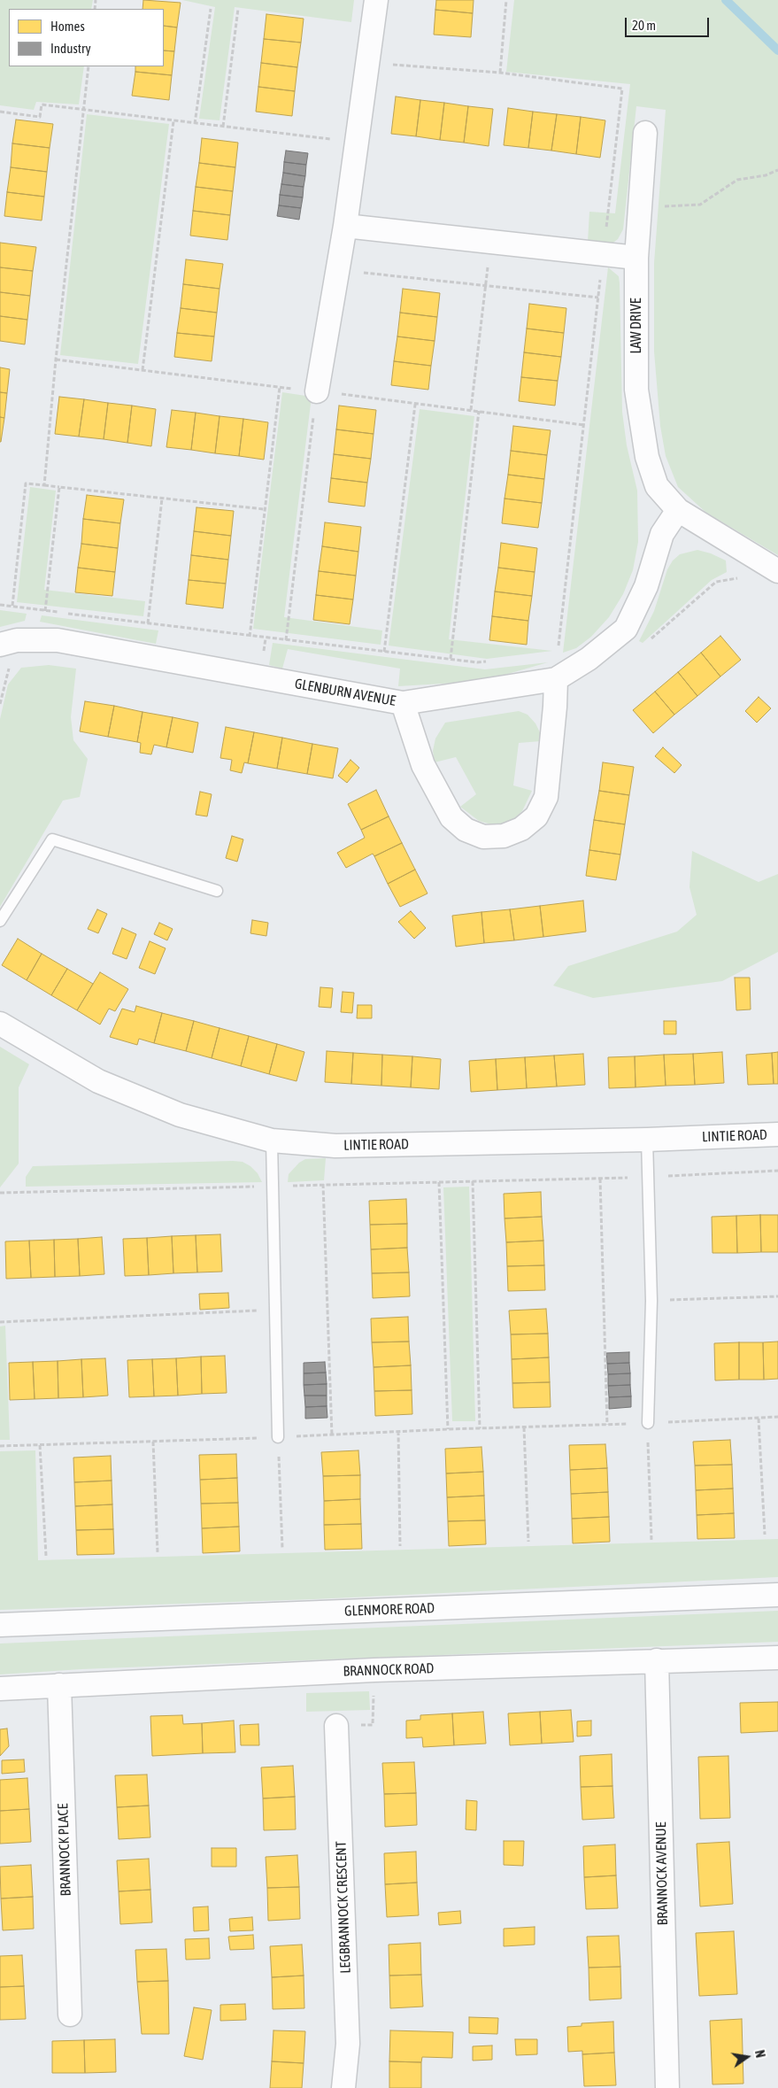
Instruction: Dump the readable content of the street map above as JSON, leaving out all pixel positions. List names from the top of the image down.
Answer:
{
  "streets": {
    "street": [
      "LAW DRIVE",
      "GLENBURN AVENUE",
      "LINTIE ROAD",
      "GLENMORE ROAD",
      "BRANNOCK ROAD",
      "BRANNOCK PLACE",
      "BRANNOCK AVENUE",
      "LEGBRANNOCK CRESCENT"
    ]
  },
  "crossings": [
    ["LAW DRIVE", "GLENBURN AVENUE"],
    ["BRANNOCK ROAD", "BRANNOCK PLACE"],
    ["BRANNOCK ROAD", "BRANNOCK AVENUE"]
  ],
  "legend": ["Homes", "Industry"],
  "scale_bar": "20 m",
  "north": "right"
}
